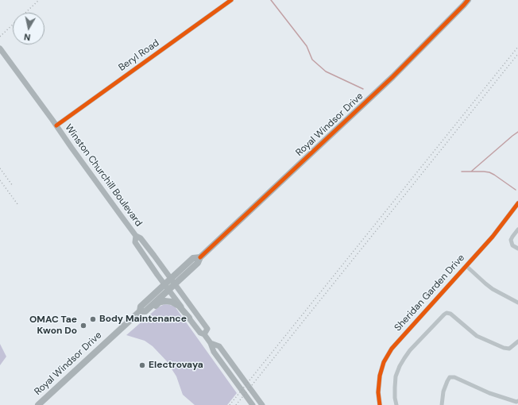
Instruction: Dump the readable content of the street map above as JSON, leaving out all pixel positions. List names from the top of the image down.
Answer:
{
  "streets": {
    "main road": ["Royal Windsor Drive", "Winston Churchill Boulevard"],
    "street": ["Beryl Road", "Sheridan Garden Drive"]
  },
  "crossings": [
    ["Beryl Road", "Winston Churchill Boulevard"],
    ["Royal Windsor Drive", "Winston Churchill Boulevard"]
  ],
  "places": ["Body Maintenance", "OMAC Tae Kwon Do", "Electrovaya"],
  "north": "bottom"
}
